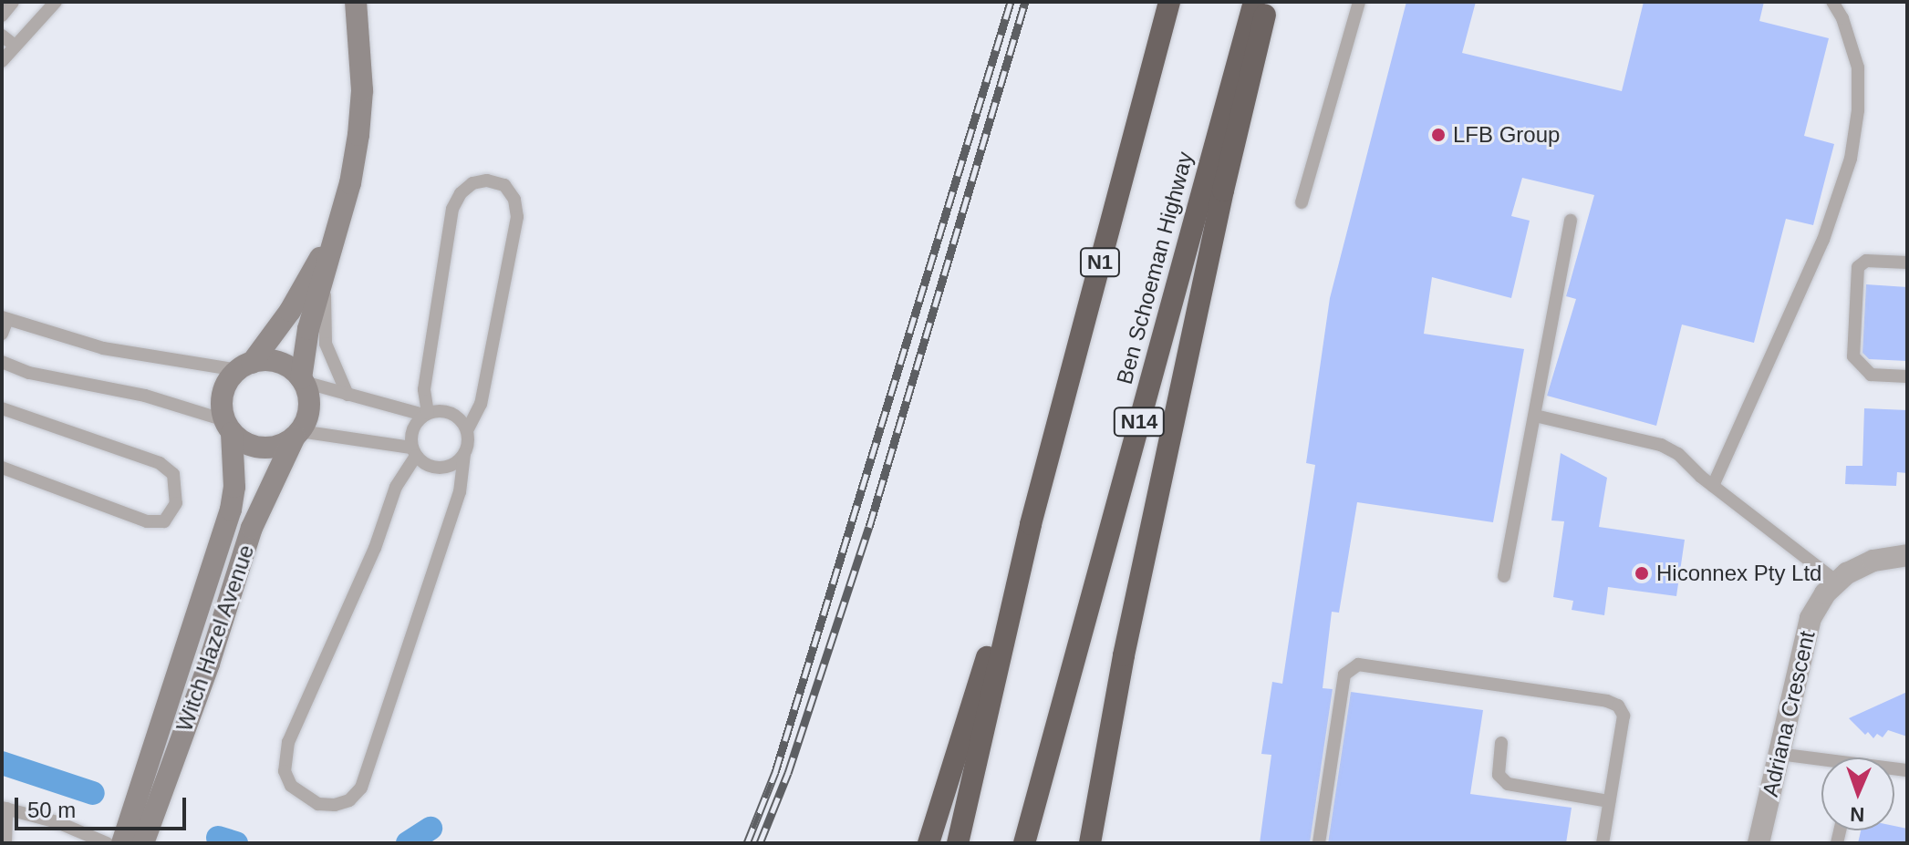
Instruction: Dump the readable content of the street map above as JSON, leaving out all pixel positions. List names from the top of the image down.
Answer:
{
  "streets": {
    "highway": ["N1", "Ben Schoeman Highway", "N14"],
    "street": ["Witch Hazel Avenue", "Adriana Crescent"]
  },
  "places": ["LFB Group", "Hiconnex Pty Ltd"],
  "scale_bar": "50 m",
  "north": "bottom"
}
